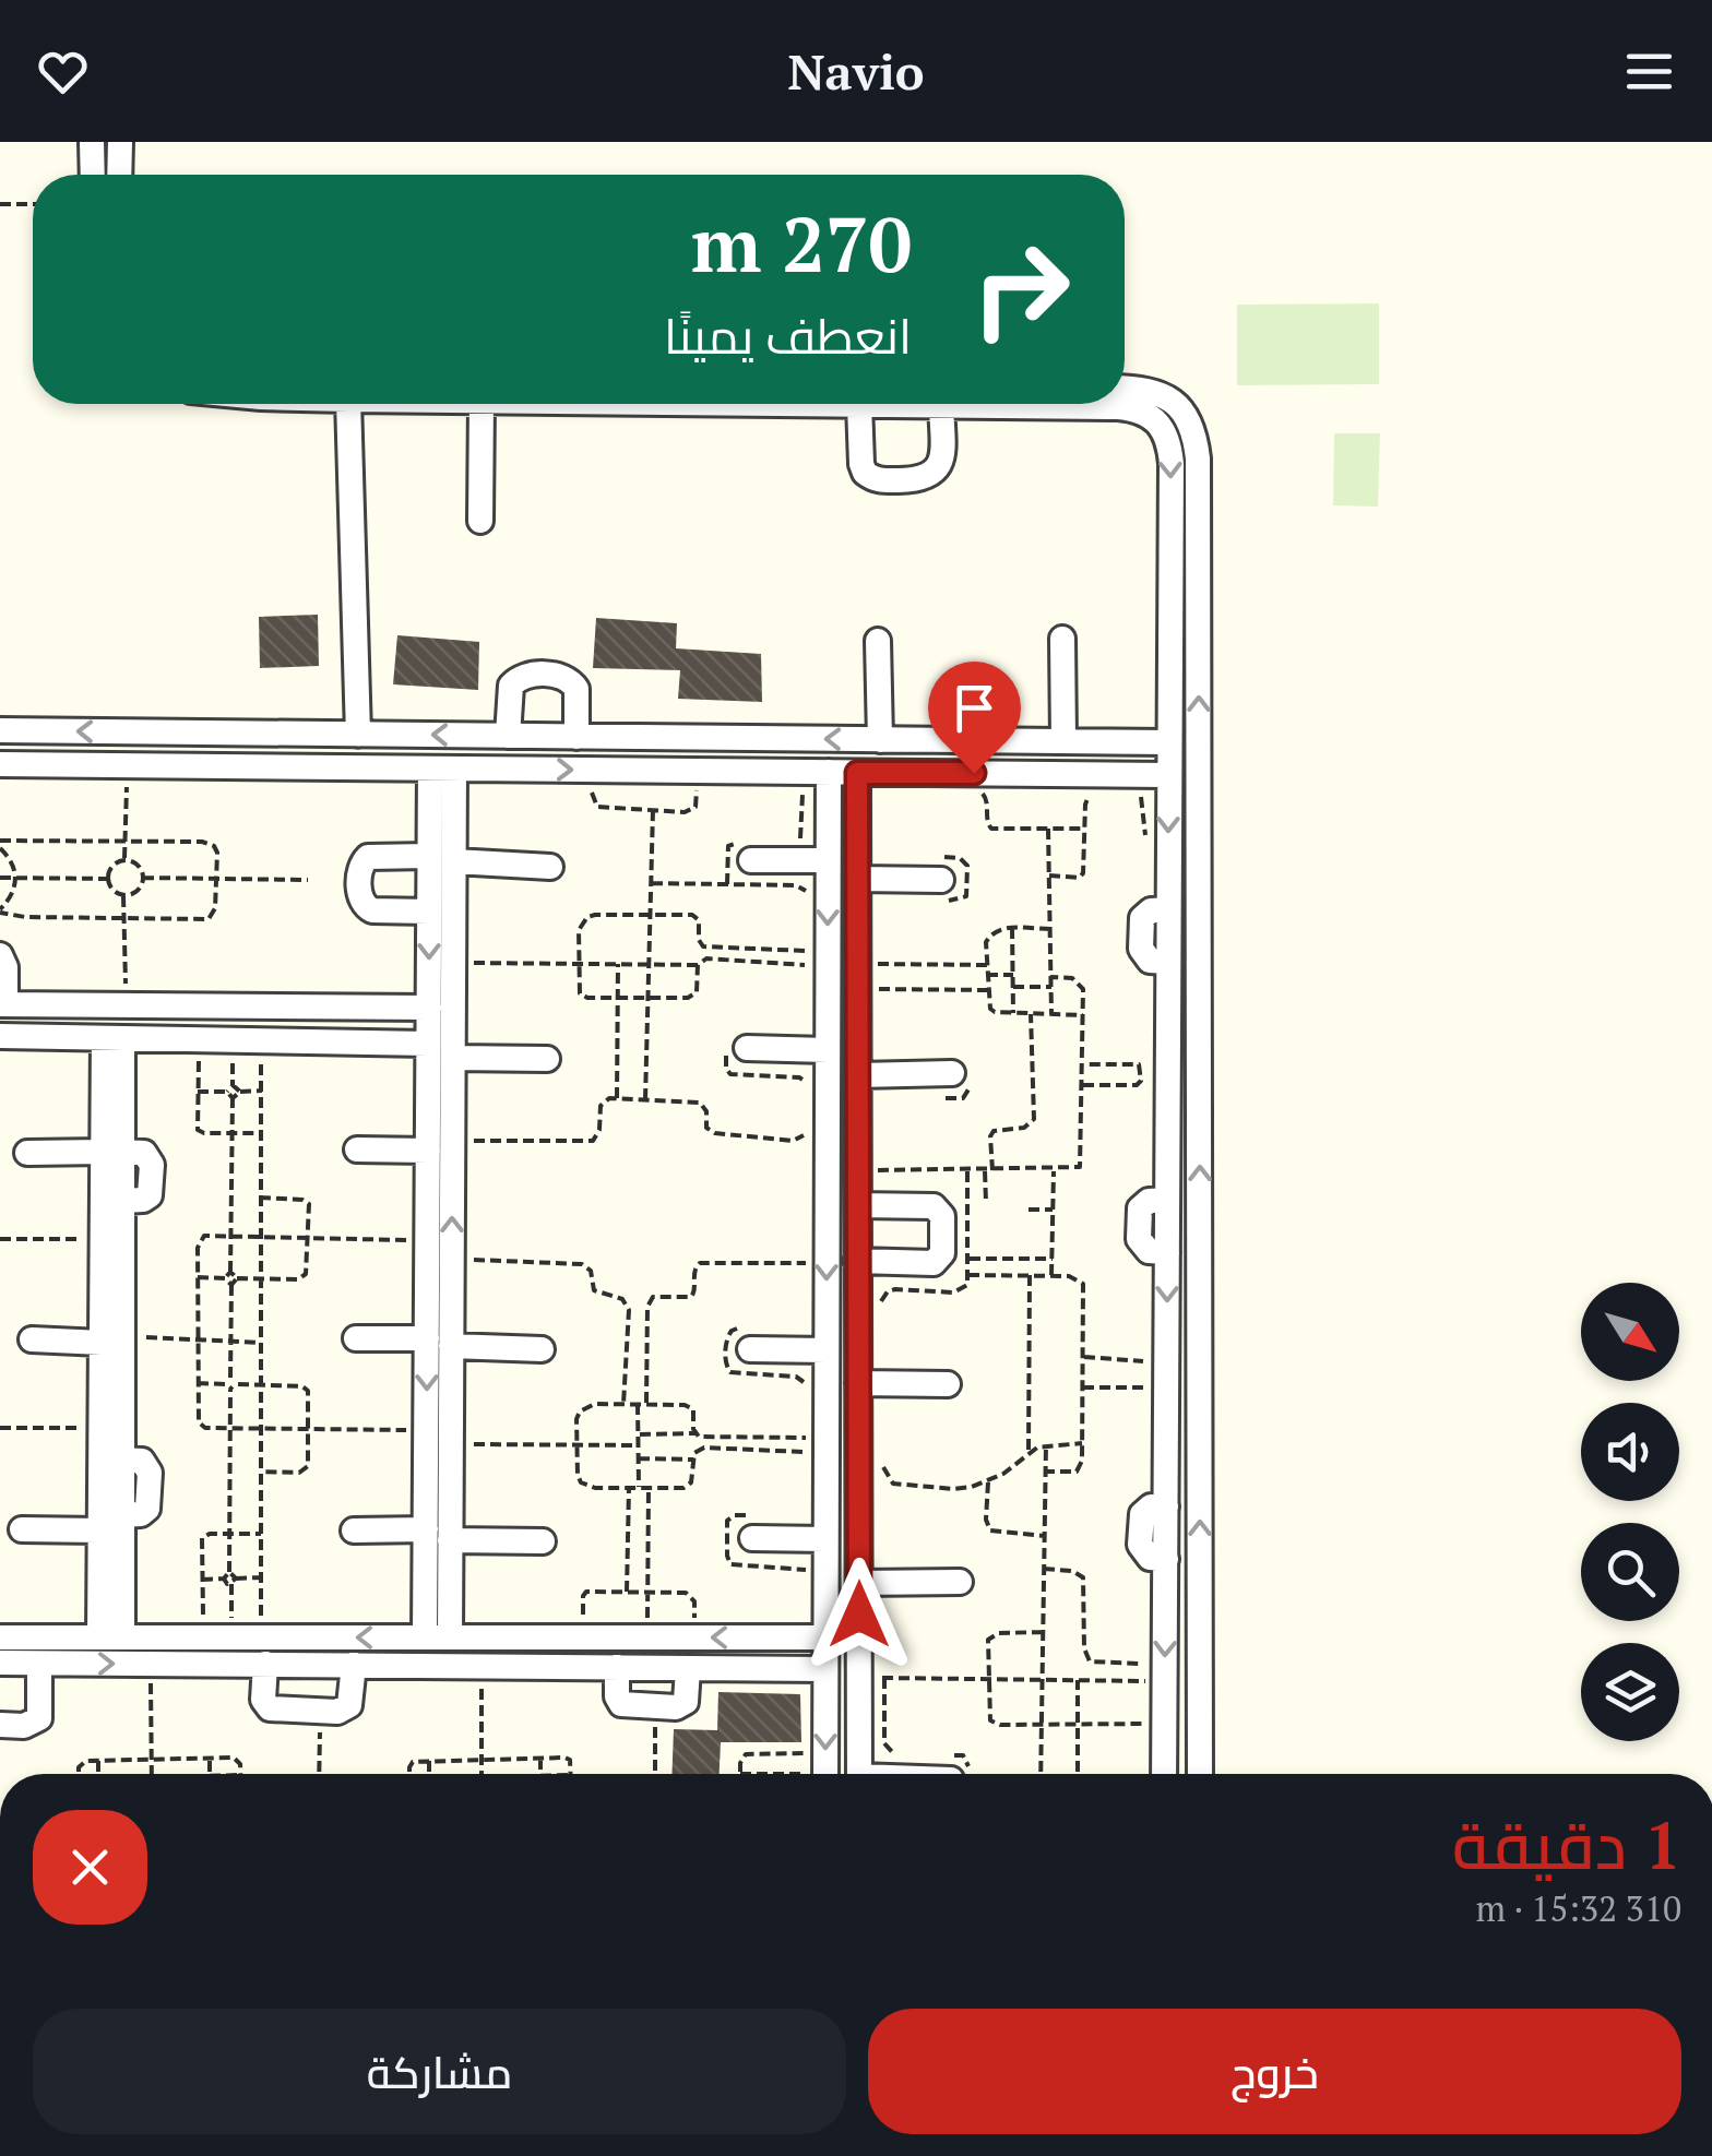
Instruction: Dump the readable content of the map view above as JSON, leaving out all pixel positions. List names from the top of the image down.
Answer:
{
  "north": "bottom right",
  "page": {
    "header": "Navio",
    "turn": ["270 m", "انعطف يمينًا"],
    "heading": ["1 دقيقة", "310 m · 15:32"],
    "buttons": ["خروج", "مشاركة"]
  }
}
